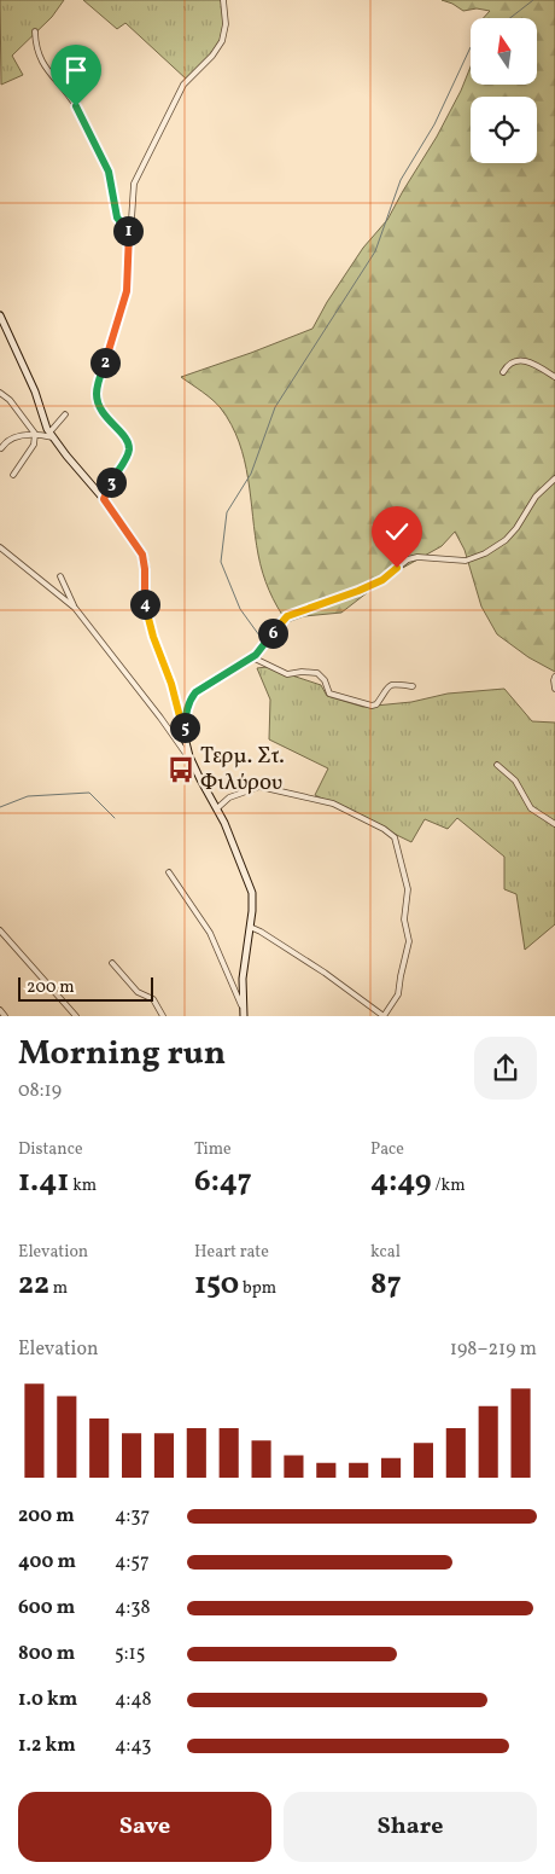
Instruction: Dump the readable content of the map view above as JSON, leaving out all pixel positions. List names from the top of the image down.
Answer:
{
  "places": {
    "bus stop": ["Τερμ. Στ. Φιλύρου"]
  },
  "scale_bar": "200 m",
  "north": "top",
  "page": {
    "pins": [
      "1",
      "2",
      "3",
      "4",
      "6",
      "5"
    ],
    "scale": "200 m",
    "heading": ["Morning run", "08:19"],
    "stats": [
      ["Distance", "1.41 km"],
      ["Time", "6:47"],
      ["Pace", "4:49 /km"],
      ["Elevation", "22 m"],
      ["Heart rate", "150 bpm"],
      ["kcal", "87"]
    ],
    "chart": ["Elevation", "198–219 m"],
    "list": [
      {
        "name": "200 m",
        "note": "4:37"
      },
      {
        "name": "400 m",
        "note": "4:57"
      },
      {
        "name": "600 m",
        "note": "4:38"
      },
      {
        "name": "800 m",
        "note": "5:15"
      },
      {
        "name": "1.0 km",
        "note": "4:48"
      },
      {
        "name": "1.2 km",
        "note": "4:43"
      }
    ],
    "buttons": ["Save", "Share"]
  }
}
